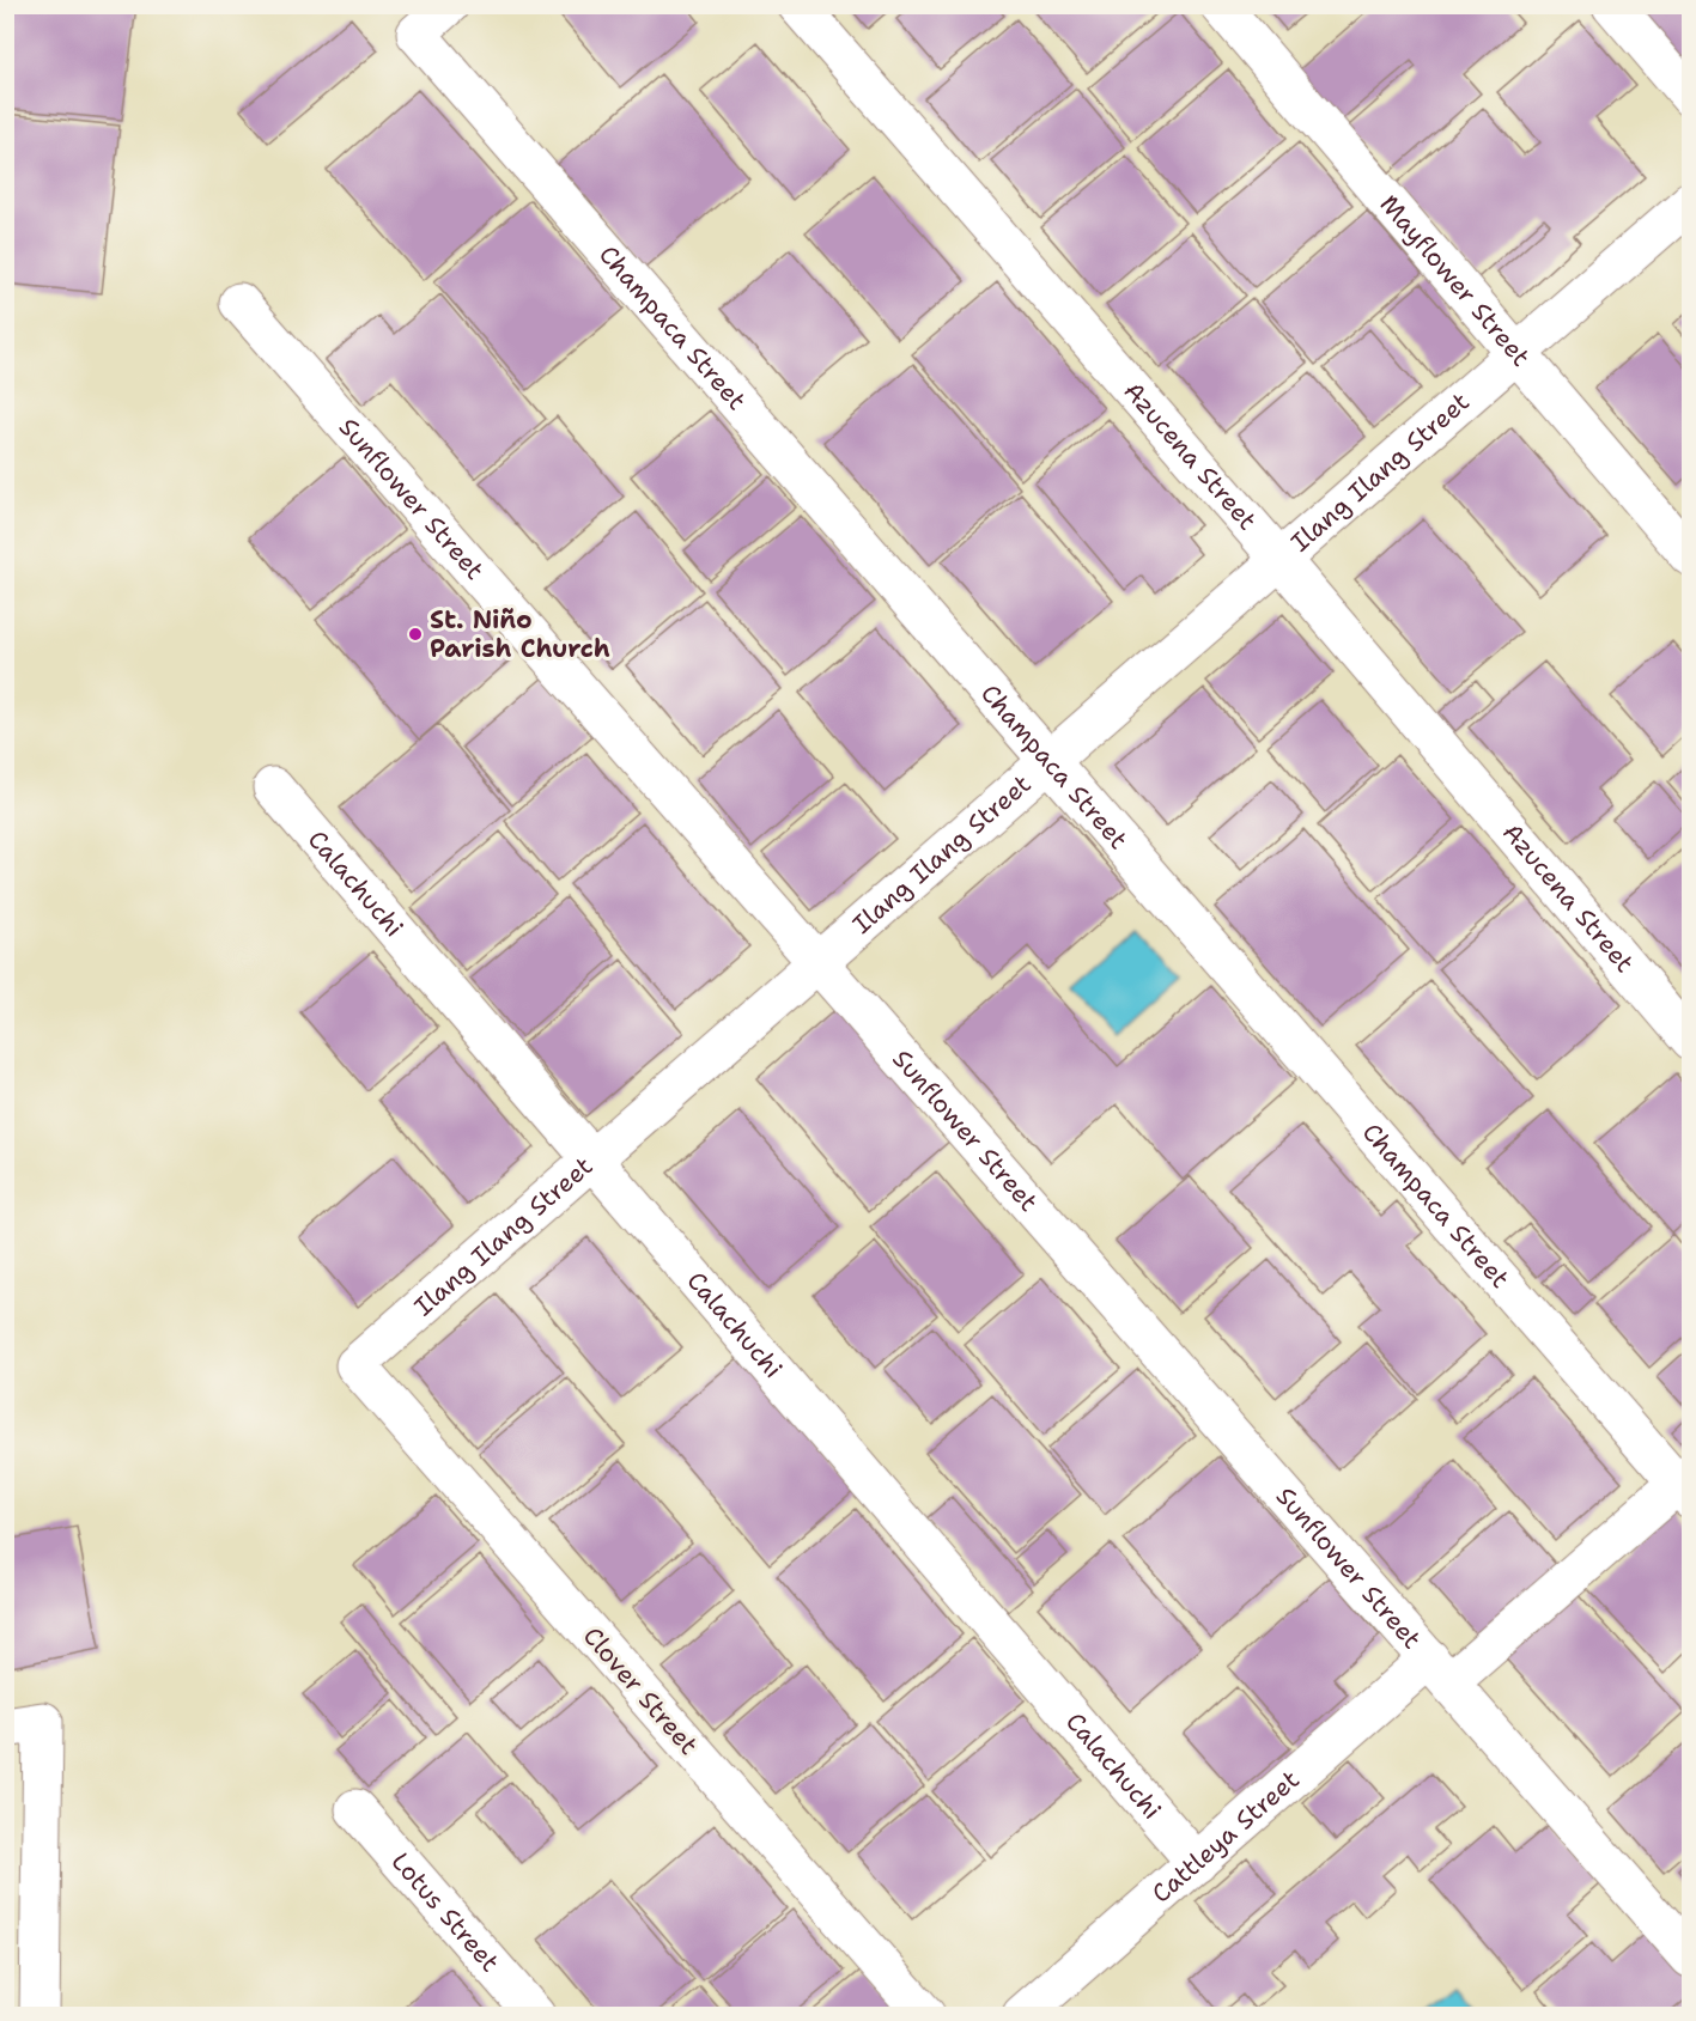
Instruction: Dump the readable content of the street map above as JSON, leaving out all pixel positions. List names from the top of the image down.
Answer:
{
  "streets": {
    "street": [
      "Mayflower Street",
      "Champaca Street",
      "Azucena Street",
      "Ilang Ilang Street",
      "Sunflower Street",
      "Calachuchi",
      "Clover Street",
      "Cattleya Street",
      "Lotus Street"
    ]
  },
  "crossings": [
    ["Mayflower Street", "Ilang Ilang Street"],
    ["Champaca Street", "Ilang Ilang Street"],
    ["Champaca Street", "Cattleya Street"],
    ["Azucena Street", "Ilang Ilang Street"],
    ["Ilang Ilang Street", "Sunflower Street"],
    ["Ilang Ilang Street", "Calachuchi"],
    ["Ilang Ilang Street", "Clover Street"],
    ["Sunflower Street", "Cattleya Street"],
    ["Calachuchi", "Cattleya Street"]
  ],
  "places": ["St. Niño Parish Church"]
}
